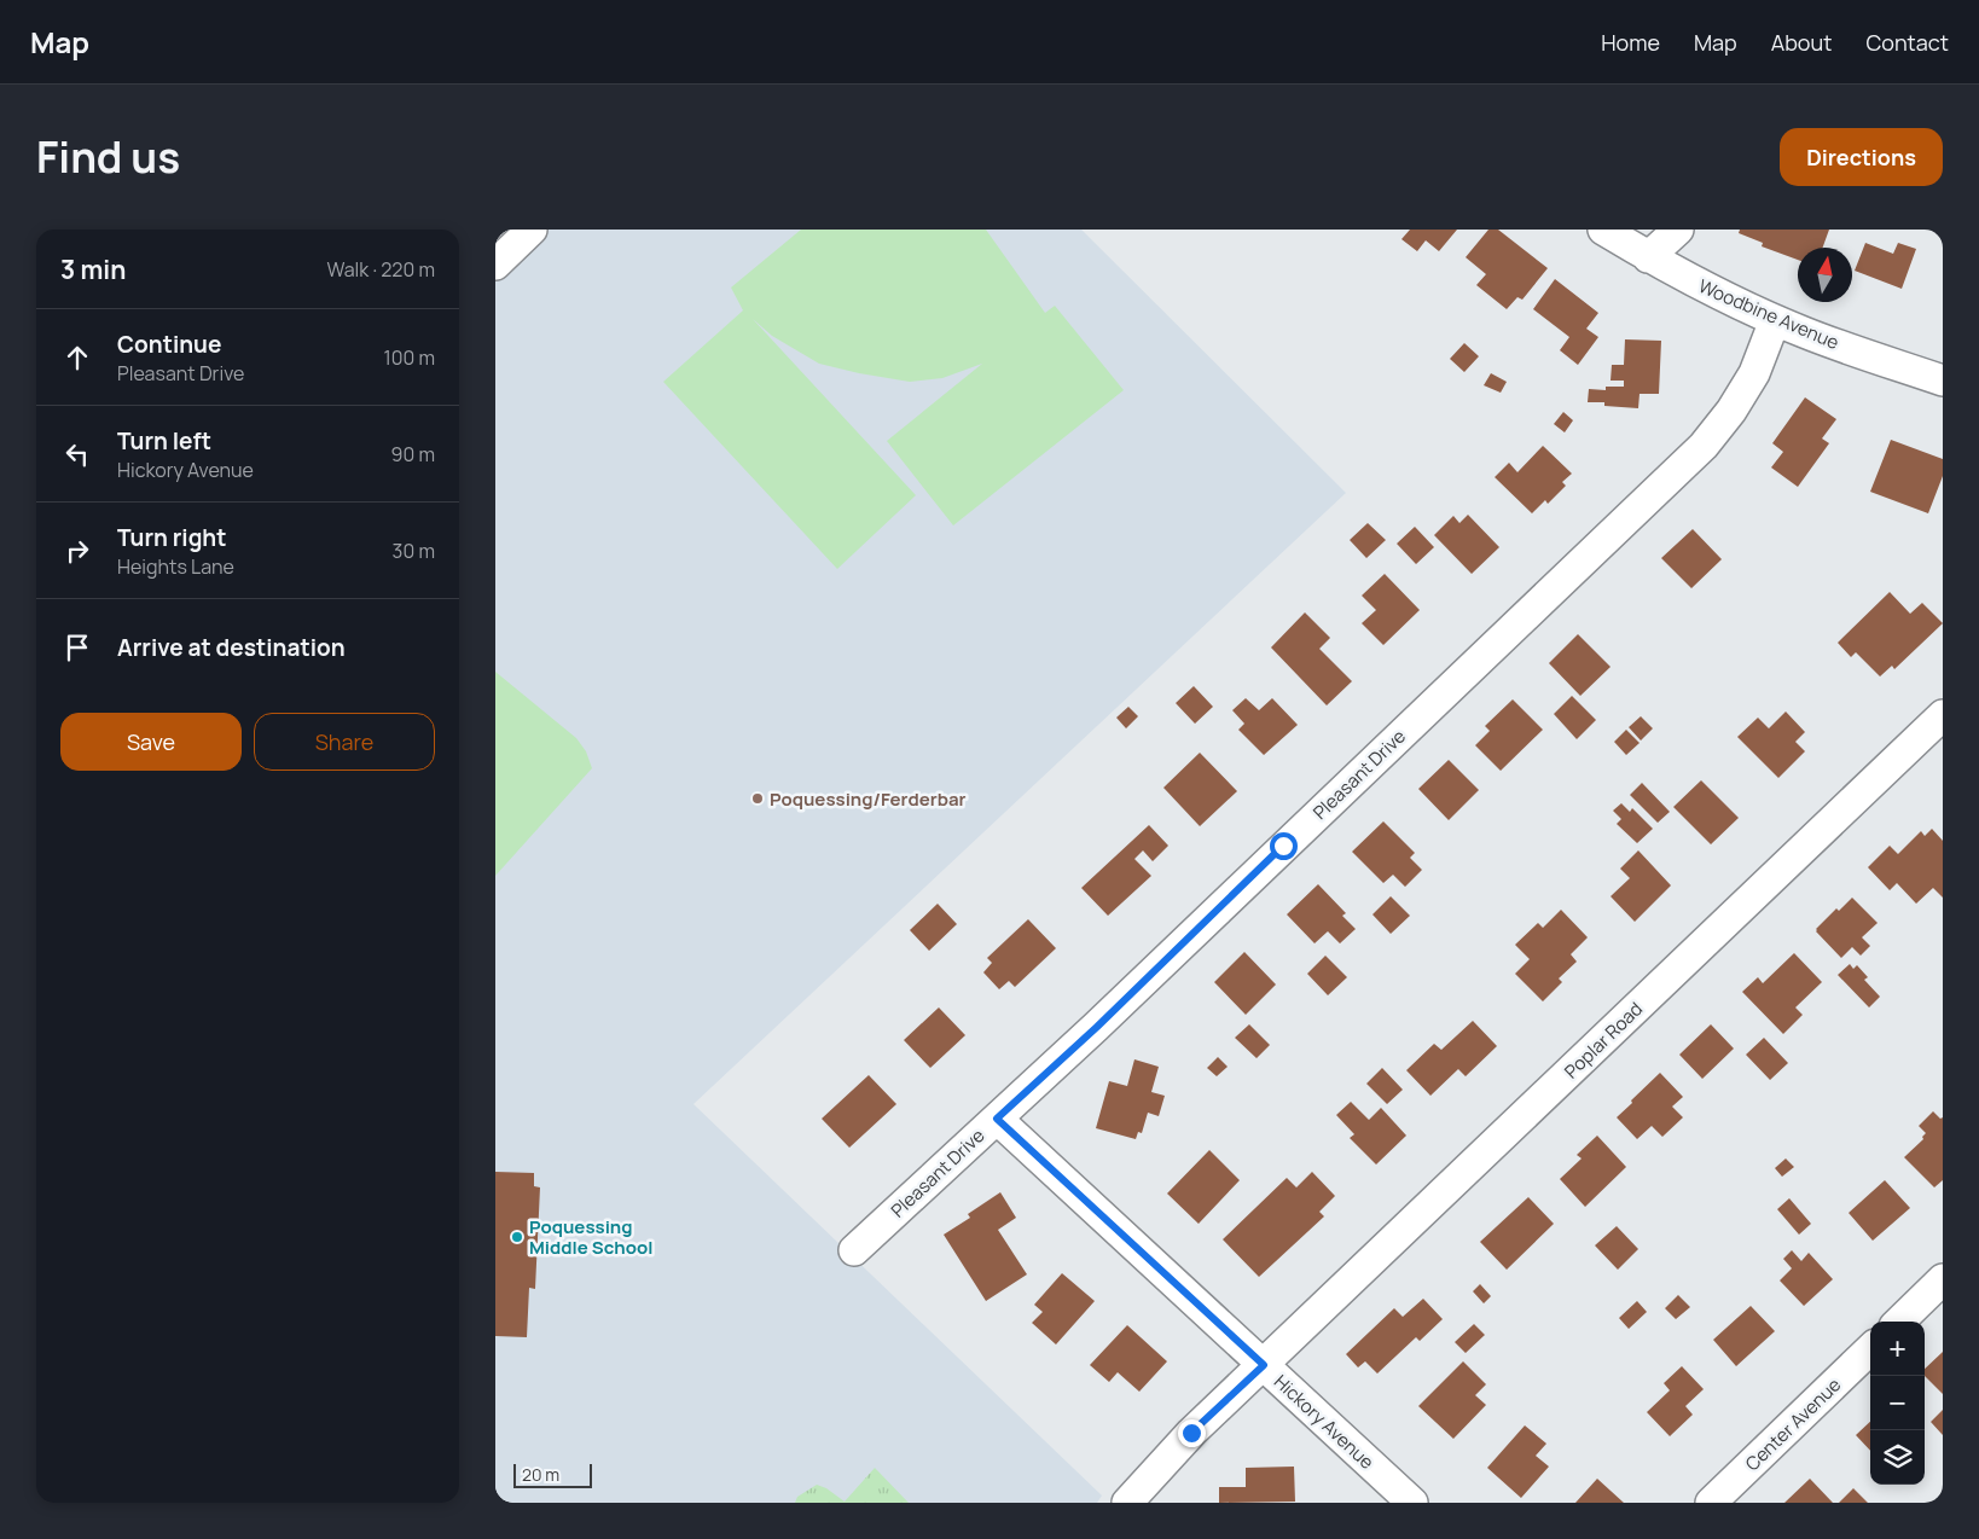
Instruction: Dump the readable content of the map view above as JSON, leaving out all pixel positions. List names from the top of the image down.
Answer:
{
  "streets": {
    "street": [
      "Woodbine Avenue",
      "Pleasant Drive",
      "Poplar Road",
      "Hickory Avenue",
      "Center Avenue"
    ]
  },
  "crossings": [
    ["Woodbine Avenue", "Pleasant Drive"],
    ["Pleasant Drive", "Hickory Avenue"],
    ["Poplar Road", "Hickory Avenue"]
  ],
  "places": ["Poquessing/Ferderbar", "Poquessing Middle School"],
  "scale_bar": "20 m",
  "north": "top",
  "page": {
    "header": "Map",
    "nav": [
      "Home",
      "Map",
      "About",
      "Contact"
    ],
    "title": "Find us",
    "buttons": [
      "Directions",
      ["Save", "Share"]
    ],
    "heading": ["3 min", "Walk · 220 m"],
    "list": [
      ["Continue", "Pleasant Drive", "100 m"],
      ["Turn left", "Hickory Avenue", "90 m"],
      ["Turn right", "Heights Lane", "30 m"],
      "Arrive at destination"
    ],
    "map_buttons": ["+", "−"],
    "scale": "20 m"
  }
}
